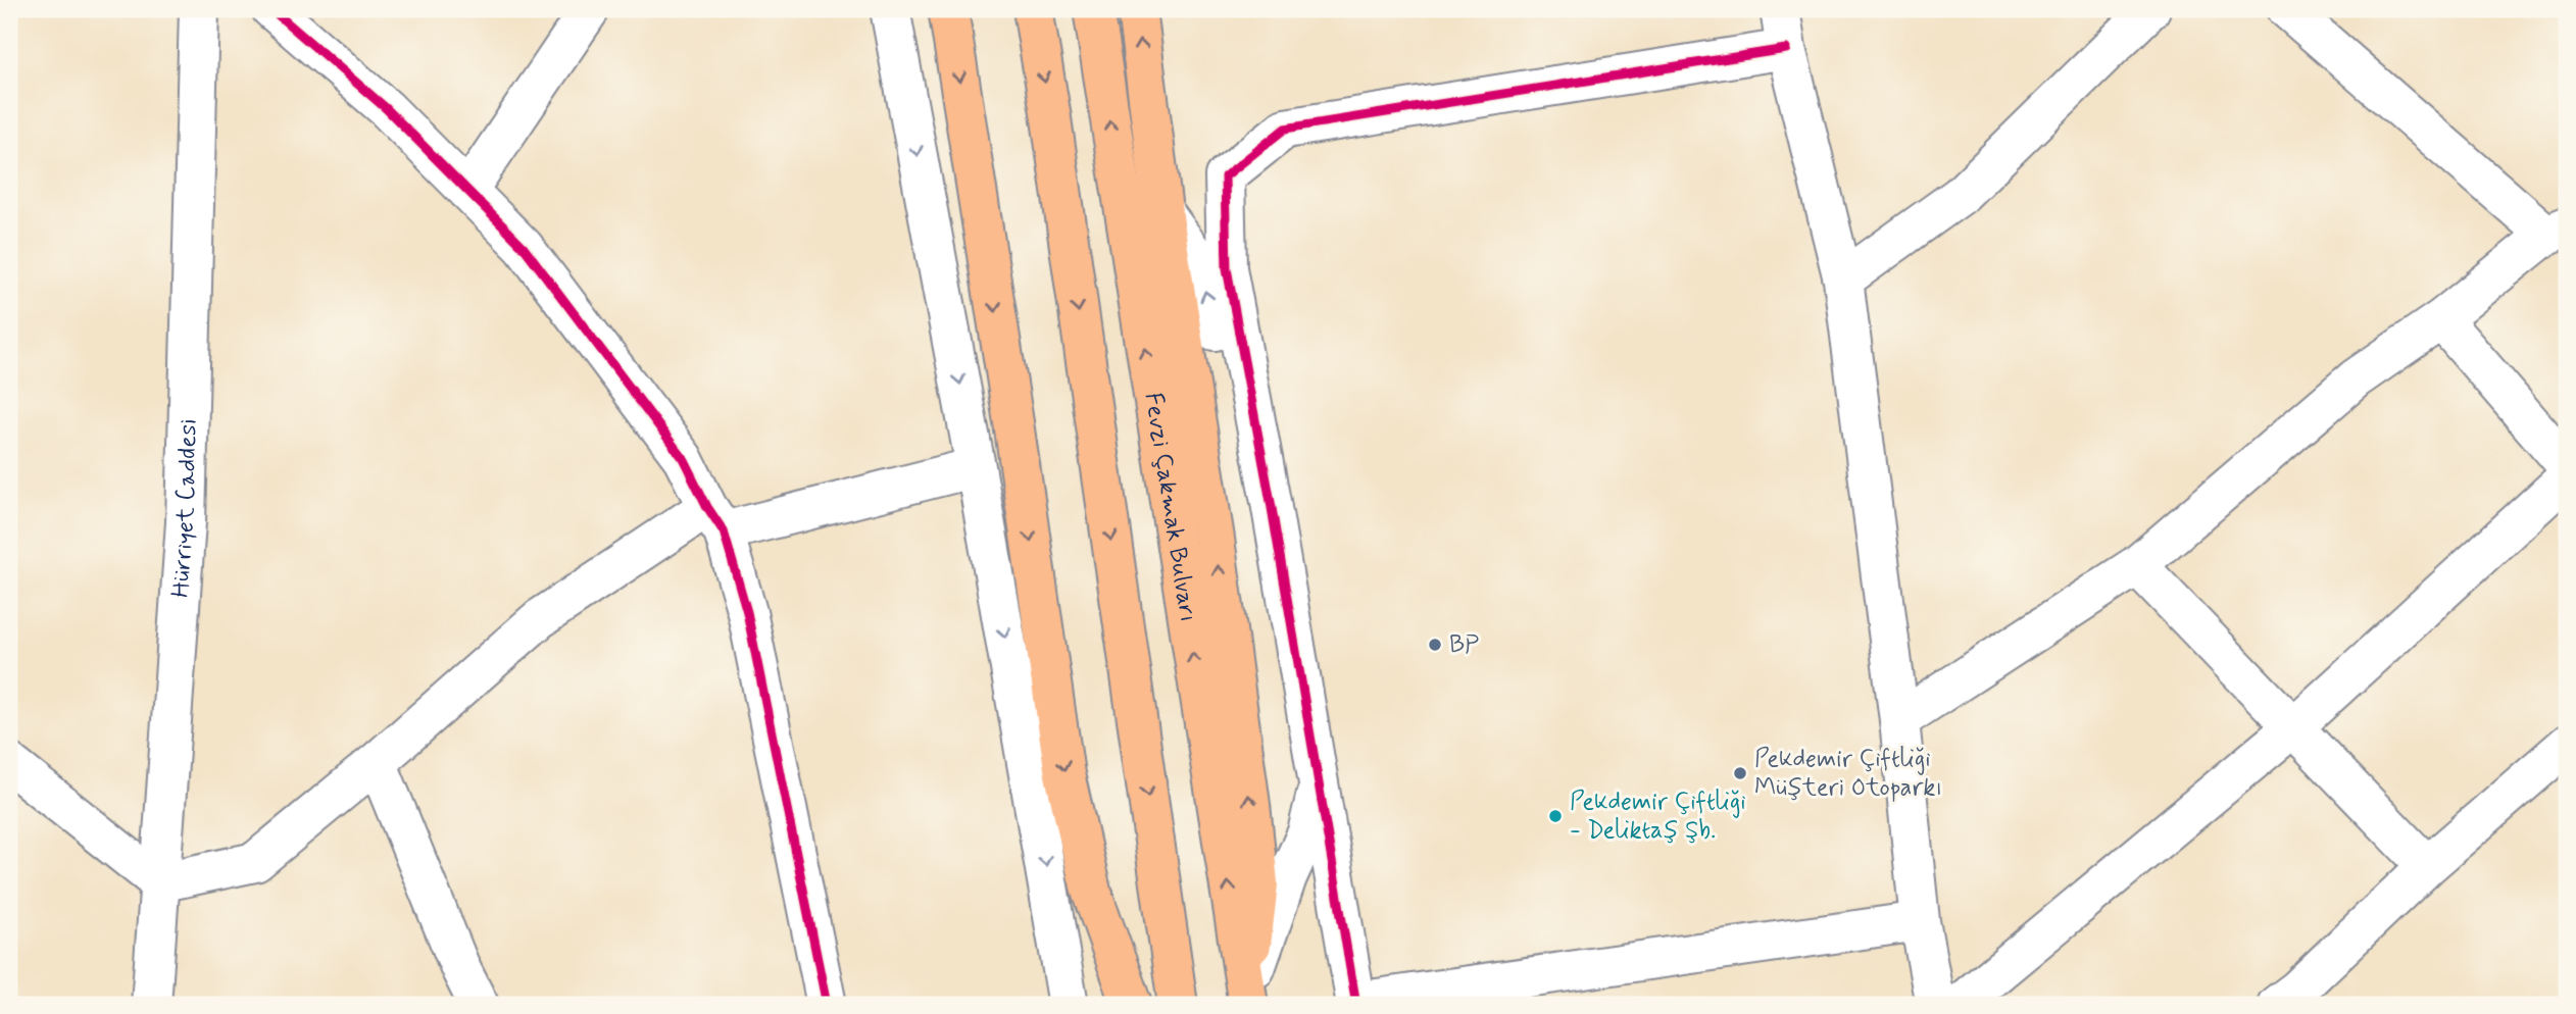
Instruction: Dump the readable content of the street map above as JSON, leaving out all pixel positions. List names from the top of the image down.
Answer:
{
  "streets": {
    "main road": ["Fevzi Çakmak Bulvarı"],
    "street": ["Hürriyet Caddesi"]
  },
  "places": ["BP", "Pekdemir Çiftliği Müşteri Otoparkı", "Pekdemir Çiftliği - Deliktaş Şb."]
}
